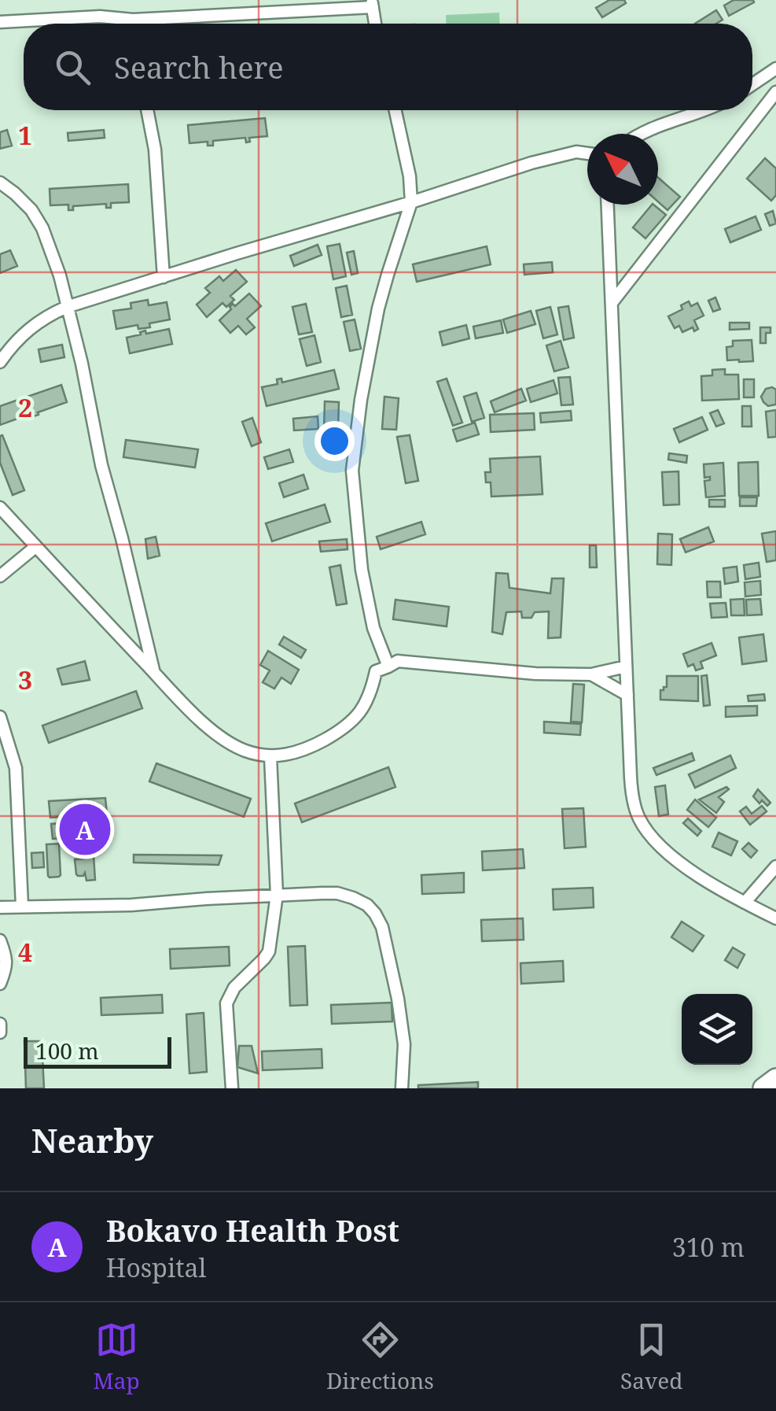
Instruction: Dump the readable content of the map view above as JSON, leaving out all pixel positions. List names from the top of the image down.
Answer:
{
  "scale_bar": "100 m",
  "north": "top left",
  "page": {
    "search": "Search here",
    "pins": "A",
    "scale": "100 m",
    "heading": "Nearby",
    "list": [
      {
        "mark": "A",
        "name": "Bokavo Health Post",
        "note": "Hospital",
        "value": "310 m"
      }
    ],
    "nav": ["Map", "Directions", "Saved"]
  },
  "grid": {
    "rows": [
      "1",
      "2",
      "3",
      "4"
    ]
  }
}
